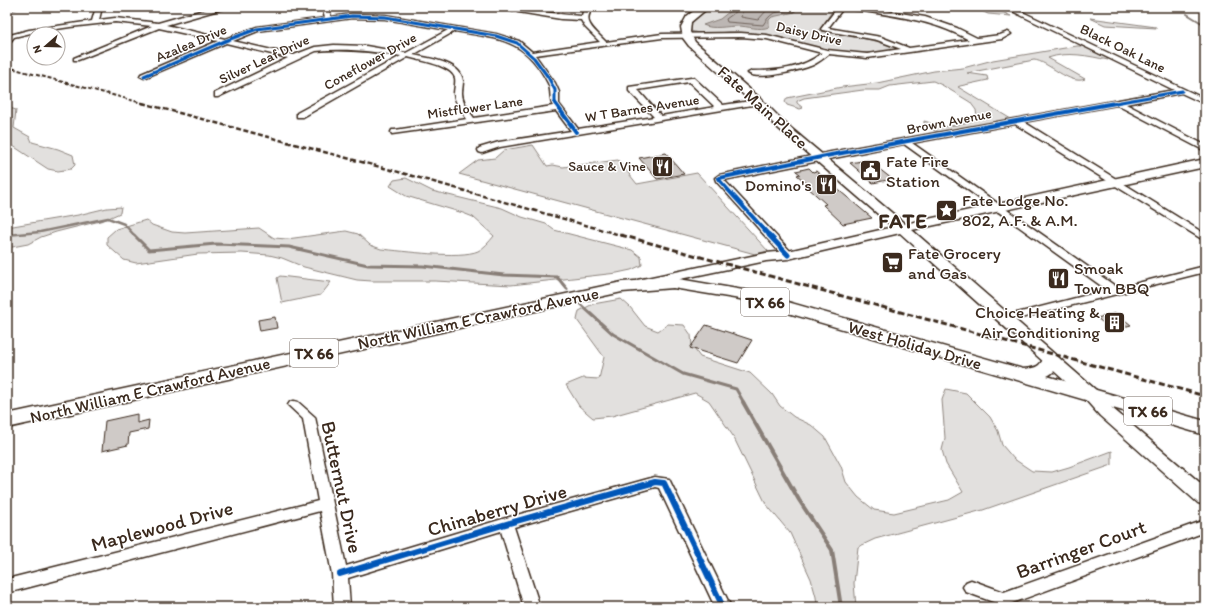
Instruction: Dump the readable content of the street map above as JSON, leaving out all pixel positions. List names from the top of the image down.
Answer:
{
  "streets": {
    "main road": [
      "Fate Main Place",
      "TX 66",
      "North William E Crawford Avenue",
      "West Holiday Drive"
    ],
    "street": [
      "Daisy Drive",
      "Azalea Drive",
      "Black Oak Lane",
      "Silver Leaf Drive",
      "Coneflower Drive",
      "Mistflower Lane",
      "W T Barnes Avenue",
      "Brown Avenue",
      "Butternut Drive",
      "Chinaberry Drive",
      "Maplewood Drive",
      "Barringer Court"
    ]
  },
  "crossings": [
    ["Daisy Drive", "Azalea Drive"],
    ["Daisy Drive", "Fate Main Place"],
    ["Azalea Drive", "Coneflower Drive"],
    ["Azalea Drive", "Mistflower Lane"],
    ["Azalea Drive", "W T Barnes Avenue"],
    ["Black Oak Lane", "Brown Avenue"],
    ["Silver Leaf Drive", "Coneflower Drive"],
    ["Silver Leaf Drive", "Mistflower Lane"],
    ["Fate Main Place", "W T Barnes Avenue"],
    ["Fate Main Place", "Brown Avenue"],
    ["Fate Main Place", "West Holiday Drive"],
    ["North William E Crawford Avenue", "West Holiday Drive"],
    ["Butternut Drive", "Chinaberry Drive"],
    ["Butternut Drive", "Maplewood Drive"]
  ],
  "districts": ["FATE"],
  "places": {
    "restaurant": ["Sauce & Vine", "Domino's", "Smoak Town BBQ"],
    "public building": ["Fate Fire Station"],
    "place": ["Fate Lodge No. 802, A.F. & A.M."],
    "supermarket": ["Fate Grocery and Gas"],
    "building": ["Choice Heating & Air Conditioning"]
  },
  "north": "left"
}
